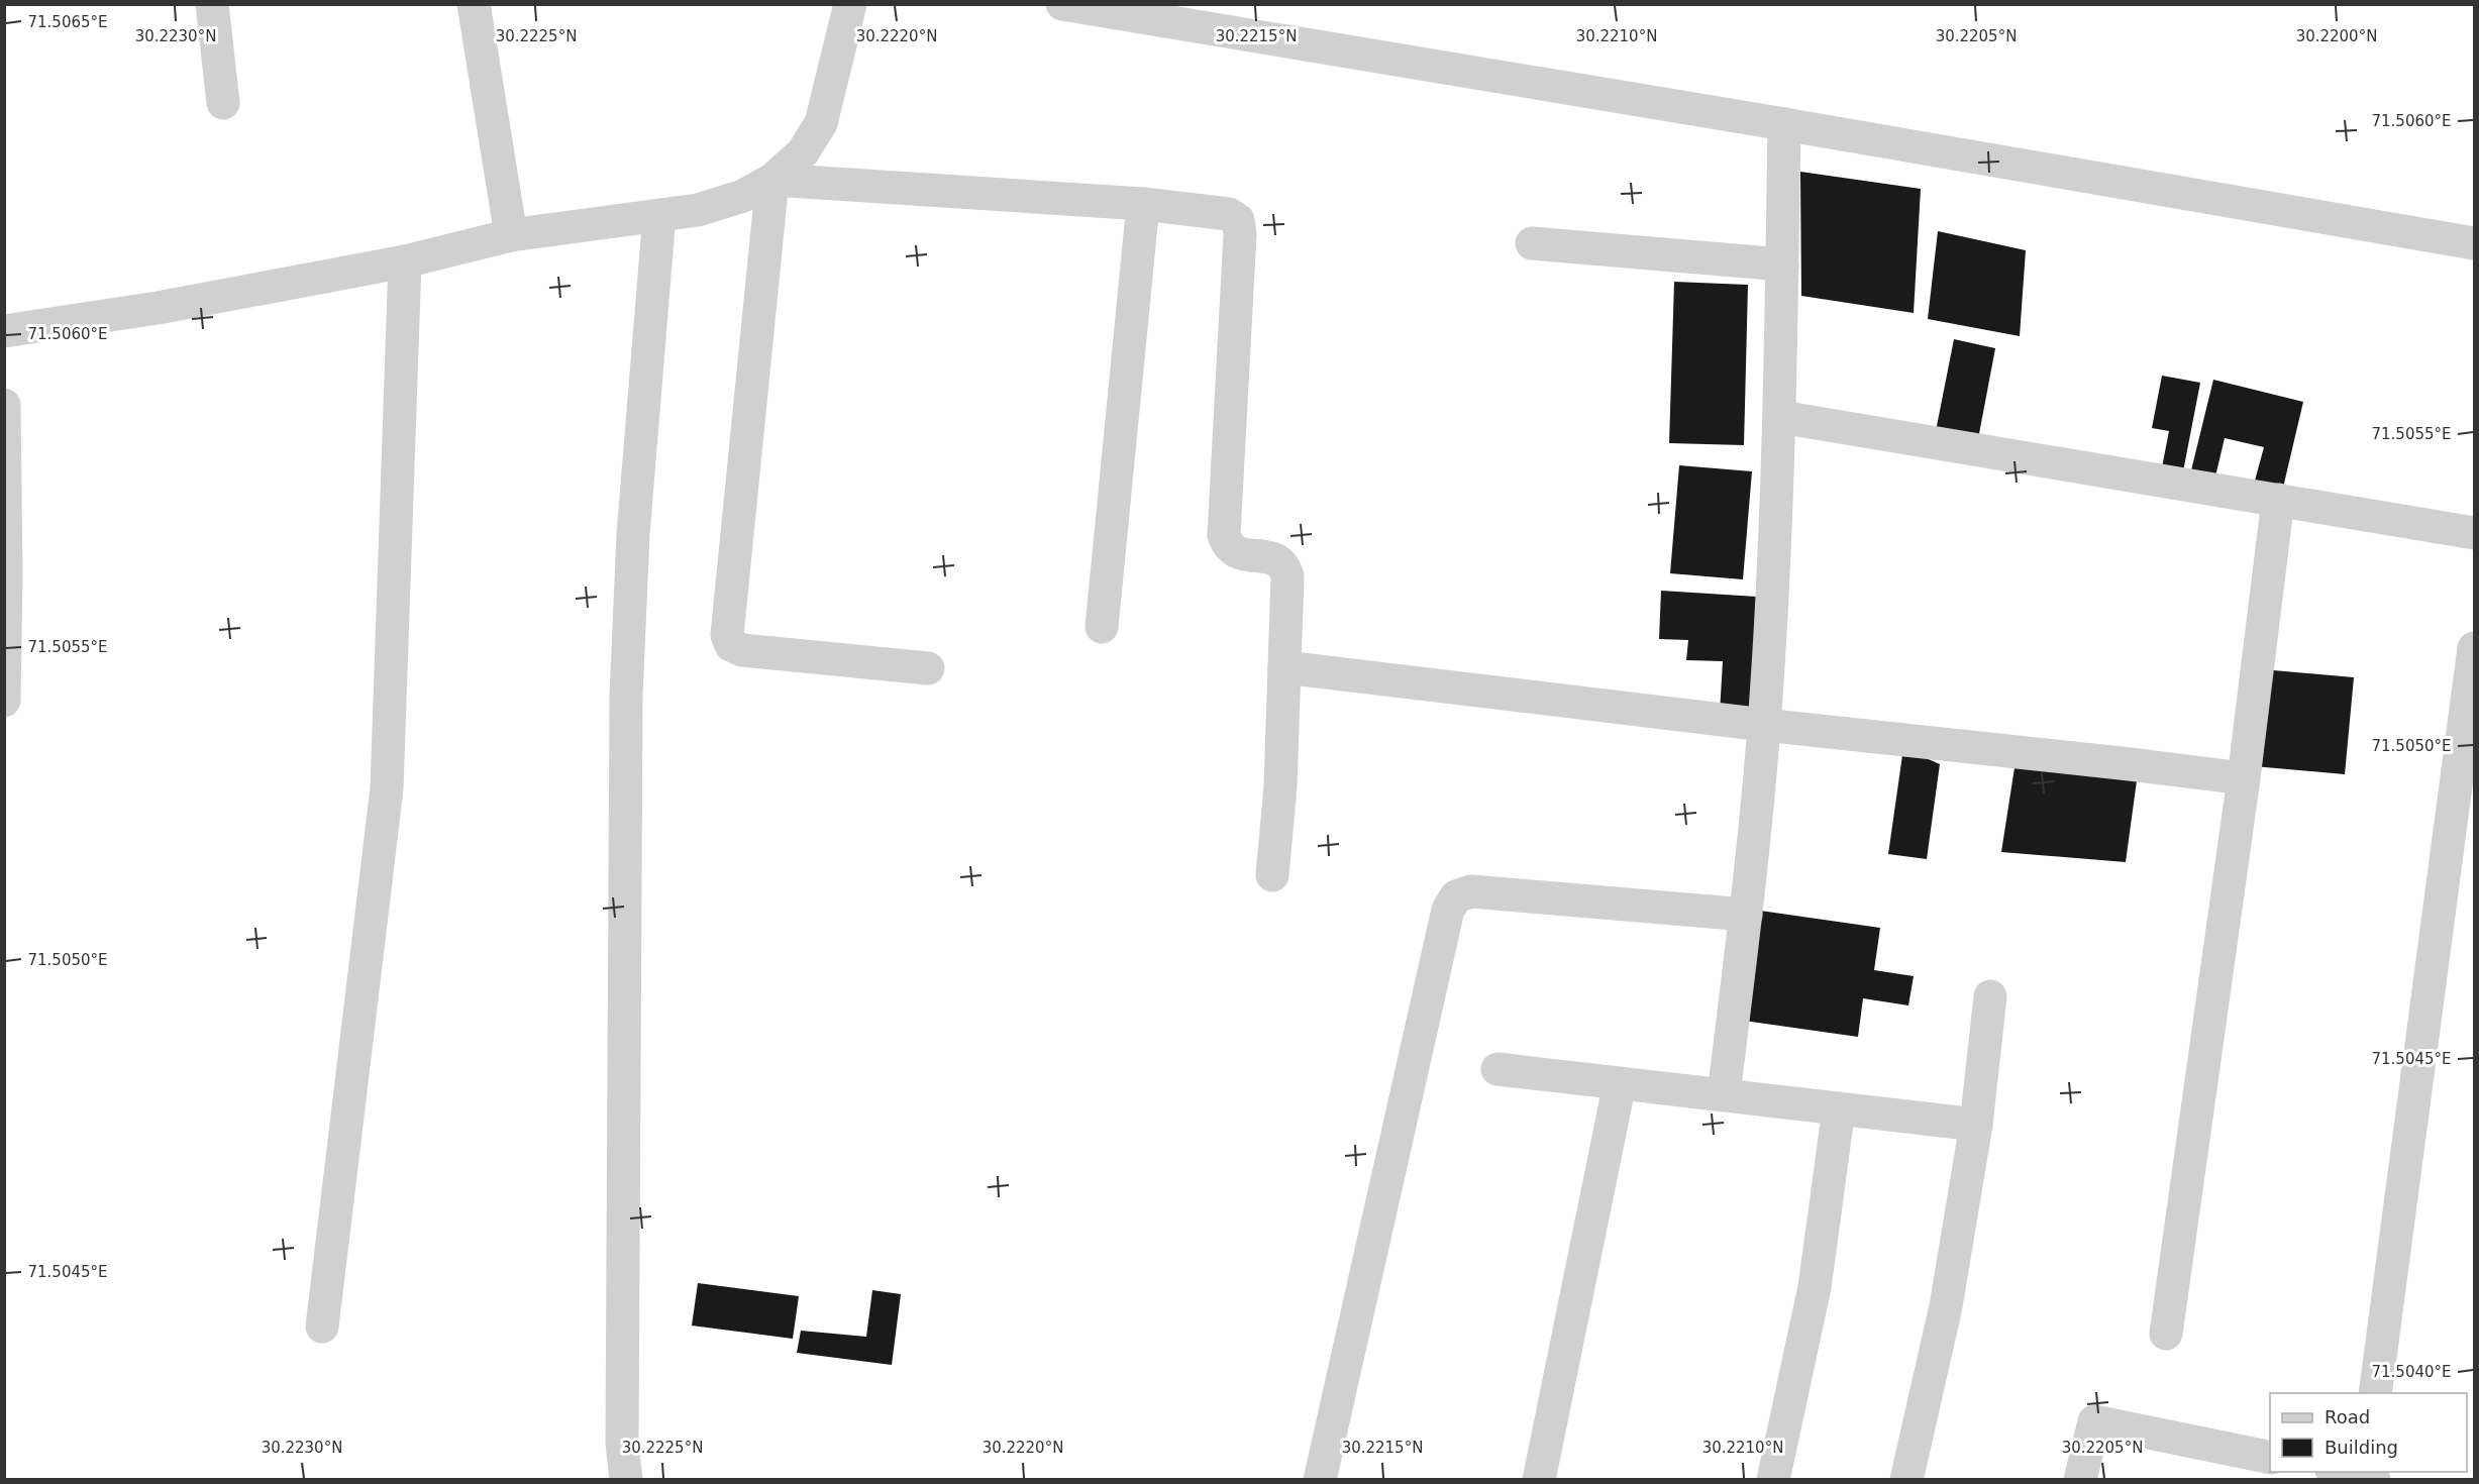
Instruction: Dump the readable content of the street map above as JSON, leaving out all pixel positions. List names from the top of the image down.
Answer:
{
  "legend": ["Road", "Building"],
  "coordinates": [
    "71.5065°E",
    "30.2230°N",
    "30.2225°N",
    "30.2220°N",
    "30.2215°N",
    "30.2210°N",
    "30.2205°N",
    "30.2200°N",
    "71.5060°E",
    "71.5055°E",
    "71.5050°E",
    "71.5045°E",
    "71.5040°E"
  ]
}
